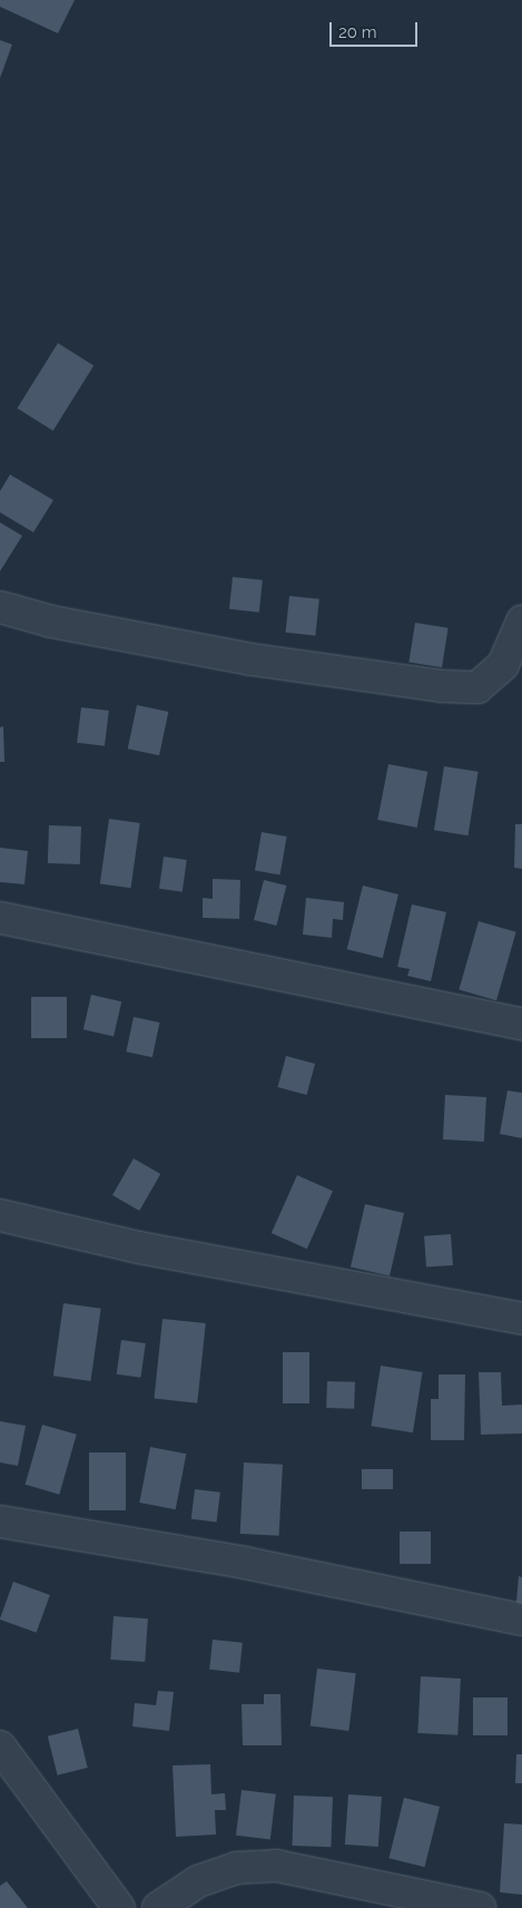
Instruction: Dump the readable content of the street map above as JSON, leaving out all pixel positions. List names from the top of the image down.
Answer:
{
  "scale_bar": "20 m"
}
